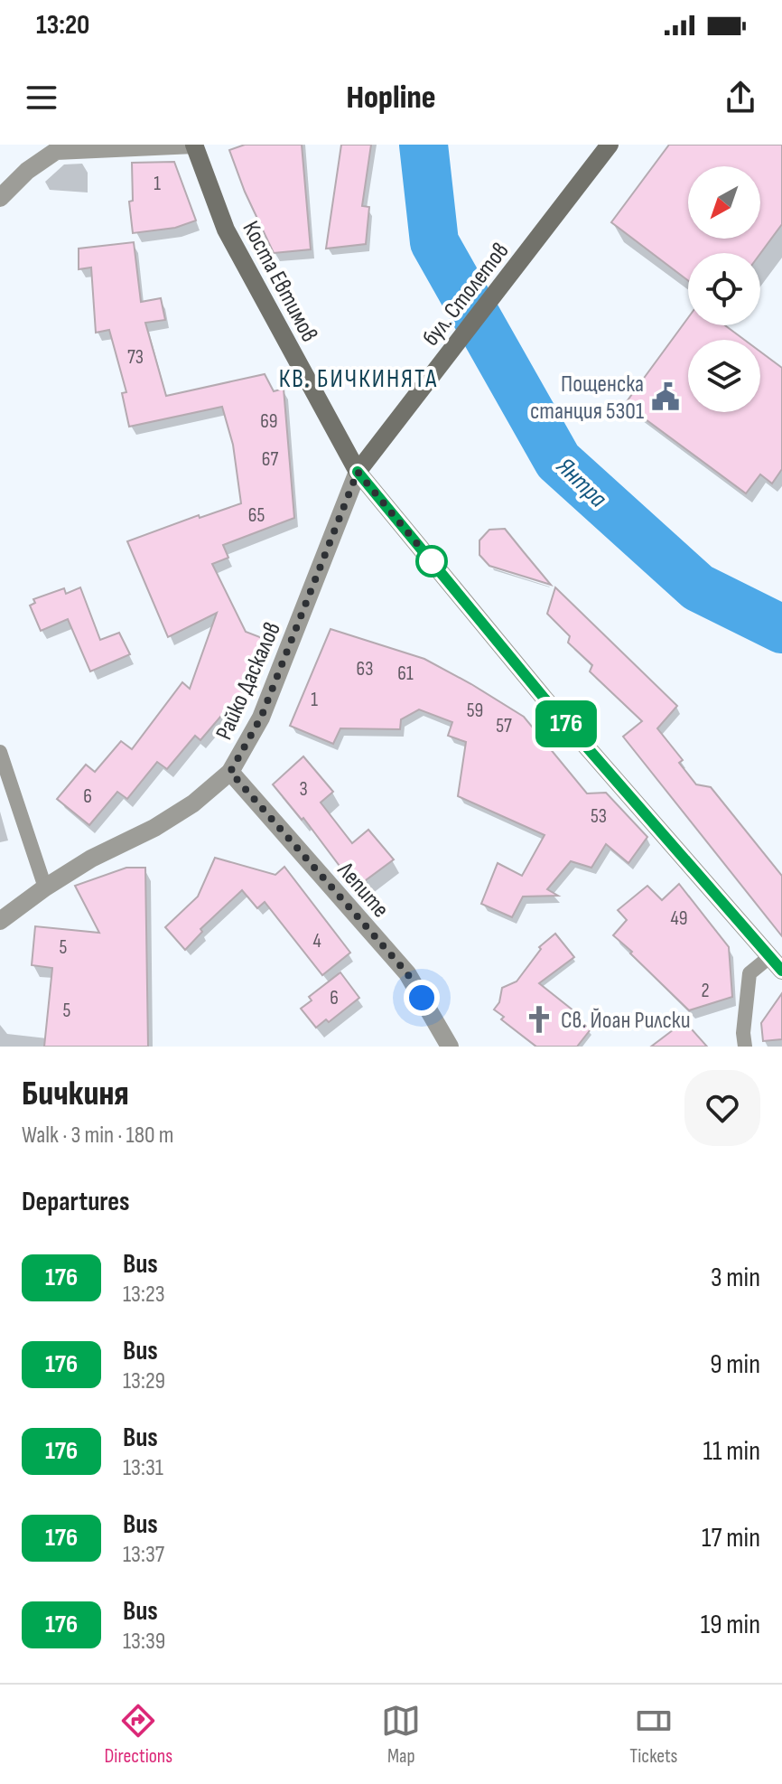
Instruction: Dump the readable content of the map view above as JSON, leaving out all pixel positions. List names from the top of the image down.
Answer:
{
  "streets": {
    "main road": ["Коста Евтимов", "бул. Столетов"],
    "street": ["Райко Даскалов", "Лепите"]
  },
  "crossings": [
    ["Коста Евтимов", "бул. Столетов"],
    ["Коста Евтимов", "Райко Даскалов"],
    ["бул. Столетов", "Райко Даскалов"],
    ["Райко Даскалов", "Лепите"]
  ],
  "districts": ["КВ. БИЧКИНЯТА"],
  "water": ["Янтра"],
  "places": {
    "public building": ["Пощенска станция 5301"],
    "church": ["Св. Йоан Рилски"]
  },
  "lines": ["bus line 176"],
  "house_numbers": [
    "1",
    "73",
    "69",
    "67",
    "65",
    "63",
    "61",
    "1",
    "59",
    "57",
    "3",
    "6",
    "53",
    "49",
    "4",
    "5",
    "2",
    "6",
    "5"
  ],
  "north": "bottom left",
  "page": {
    "status": "13:20",
    "header": "Hopline",
    "on_map": "176",
    "heading": [
      ["Бичкиня", "Walk · 3 min · 180 m"],
      "Departures"
    ],
    "list": [
      {
        "mark": "176",
        "name": "Bus",
        "note": "13:23",
        "value": "3 min"
      },
      {
        "mark": "176",
        "name": "Bus",
        "note": "13:29",
        "value": "9 min"
      },
      {
        "mark": "176",
        "name": "Bus",
        "note": "13:31",
        "value": "11 min"
      },
      {
        "mark": "176",
        "name": "Bus",
        "note": "13:37",
        "value": "17 min"
      },
      {
        "mark": "176",
        "name": "Bus",
        "note": "13:39",
        "value": "19 min"
      }
    ],
    "tabs": ["Directions", "Map", "Tickets"]
  }
}
